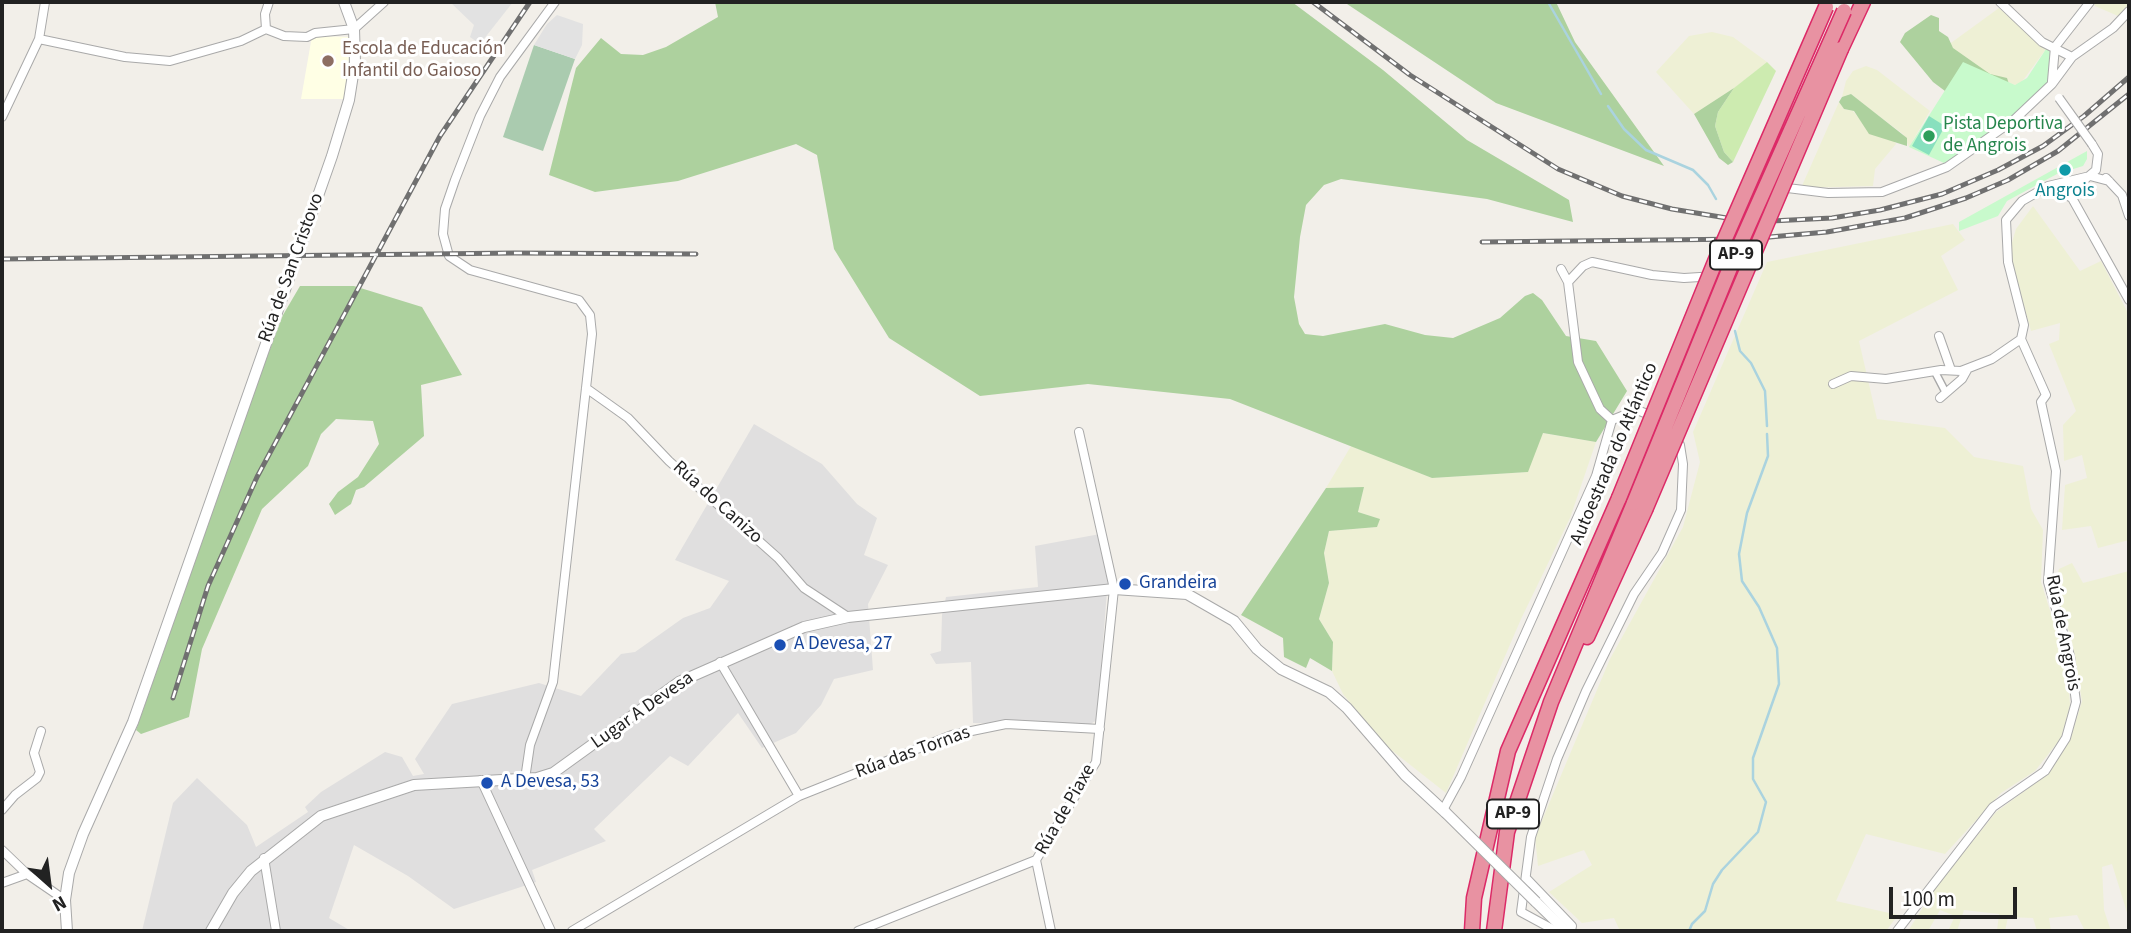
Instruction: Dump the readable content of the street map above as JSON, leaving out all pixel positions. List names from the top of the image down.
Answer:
{
  "streets": {
    "highway": ["AP-9", "Autoestrada do Atlántico"],
    "street": [
      "Rúa de San Cristovo",
      "Rúa do Canizo",
      "Rúa de Angrois",
      "Lugar A Devesa",
      "Rúa das Tornas",
      "Rúa de Piaxe"
    ]
  },
  "crossings": [
    ["Rúa do Canizo", "Lugar A Devesa"],
    ["Rúa das Tornas", "Rúa de Piaxe"]
  ],
  "places": [
    "Escola de Educación Infantil do Gaioso",
    "Pista Deportiva de Angrois",
    "Angrois",
    "Grandeira",
    "A Devesa, 27",
    "A Devesa, 53"
  ],
  "scale_bar": "100 m",
  "north": "bottom right"
}
